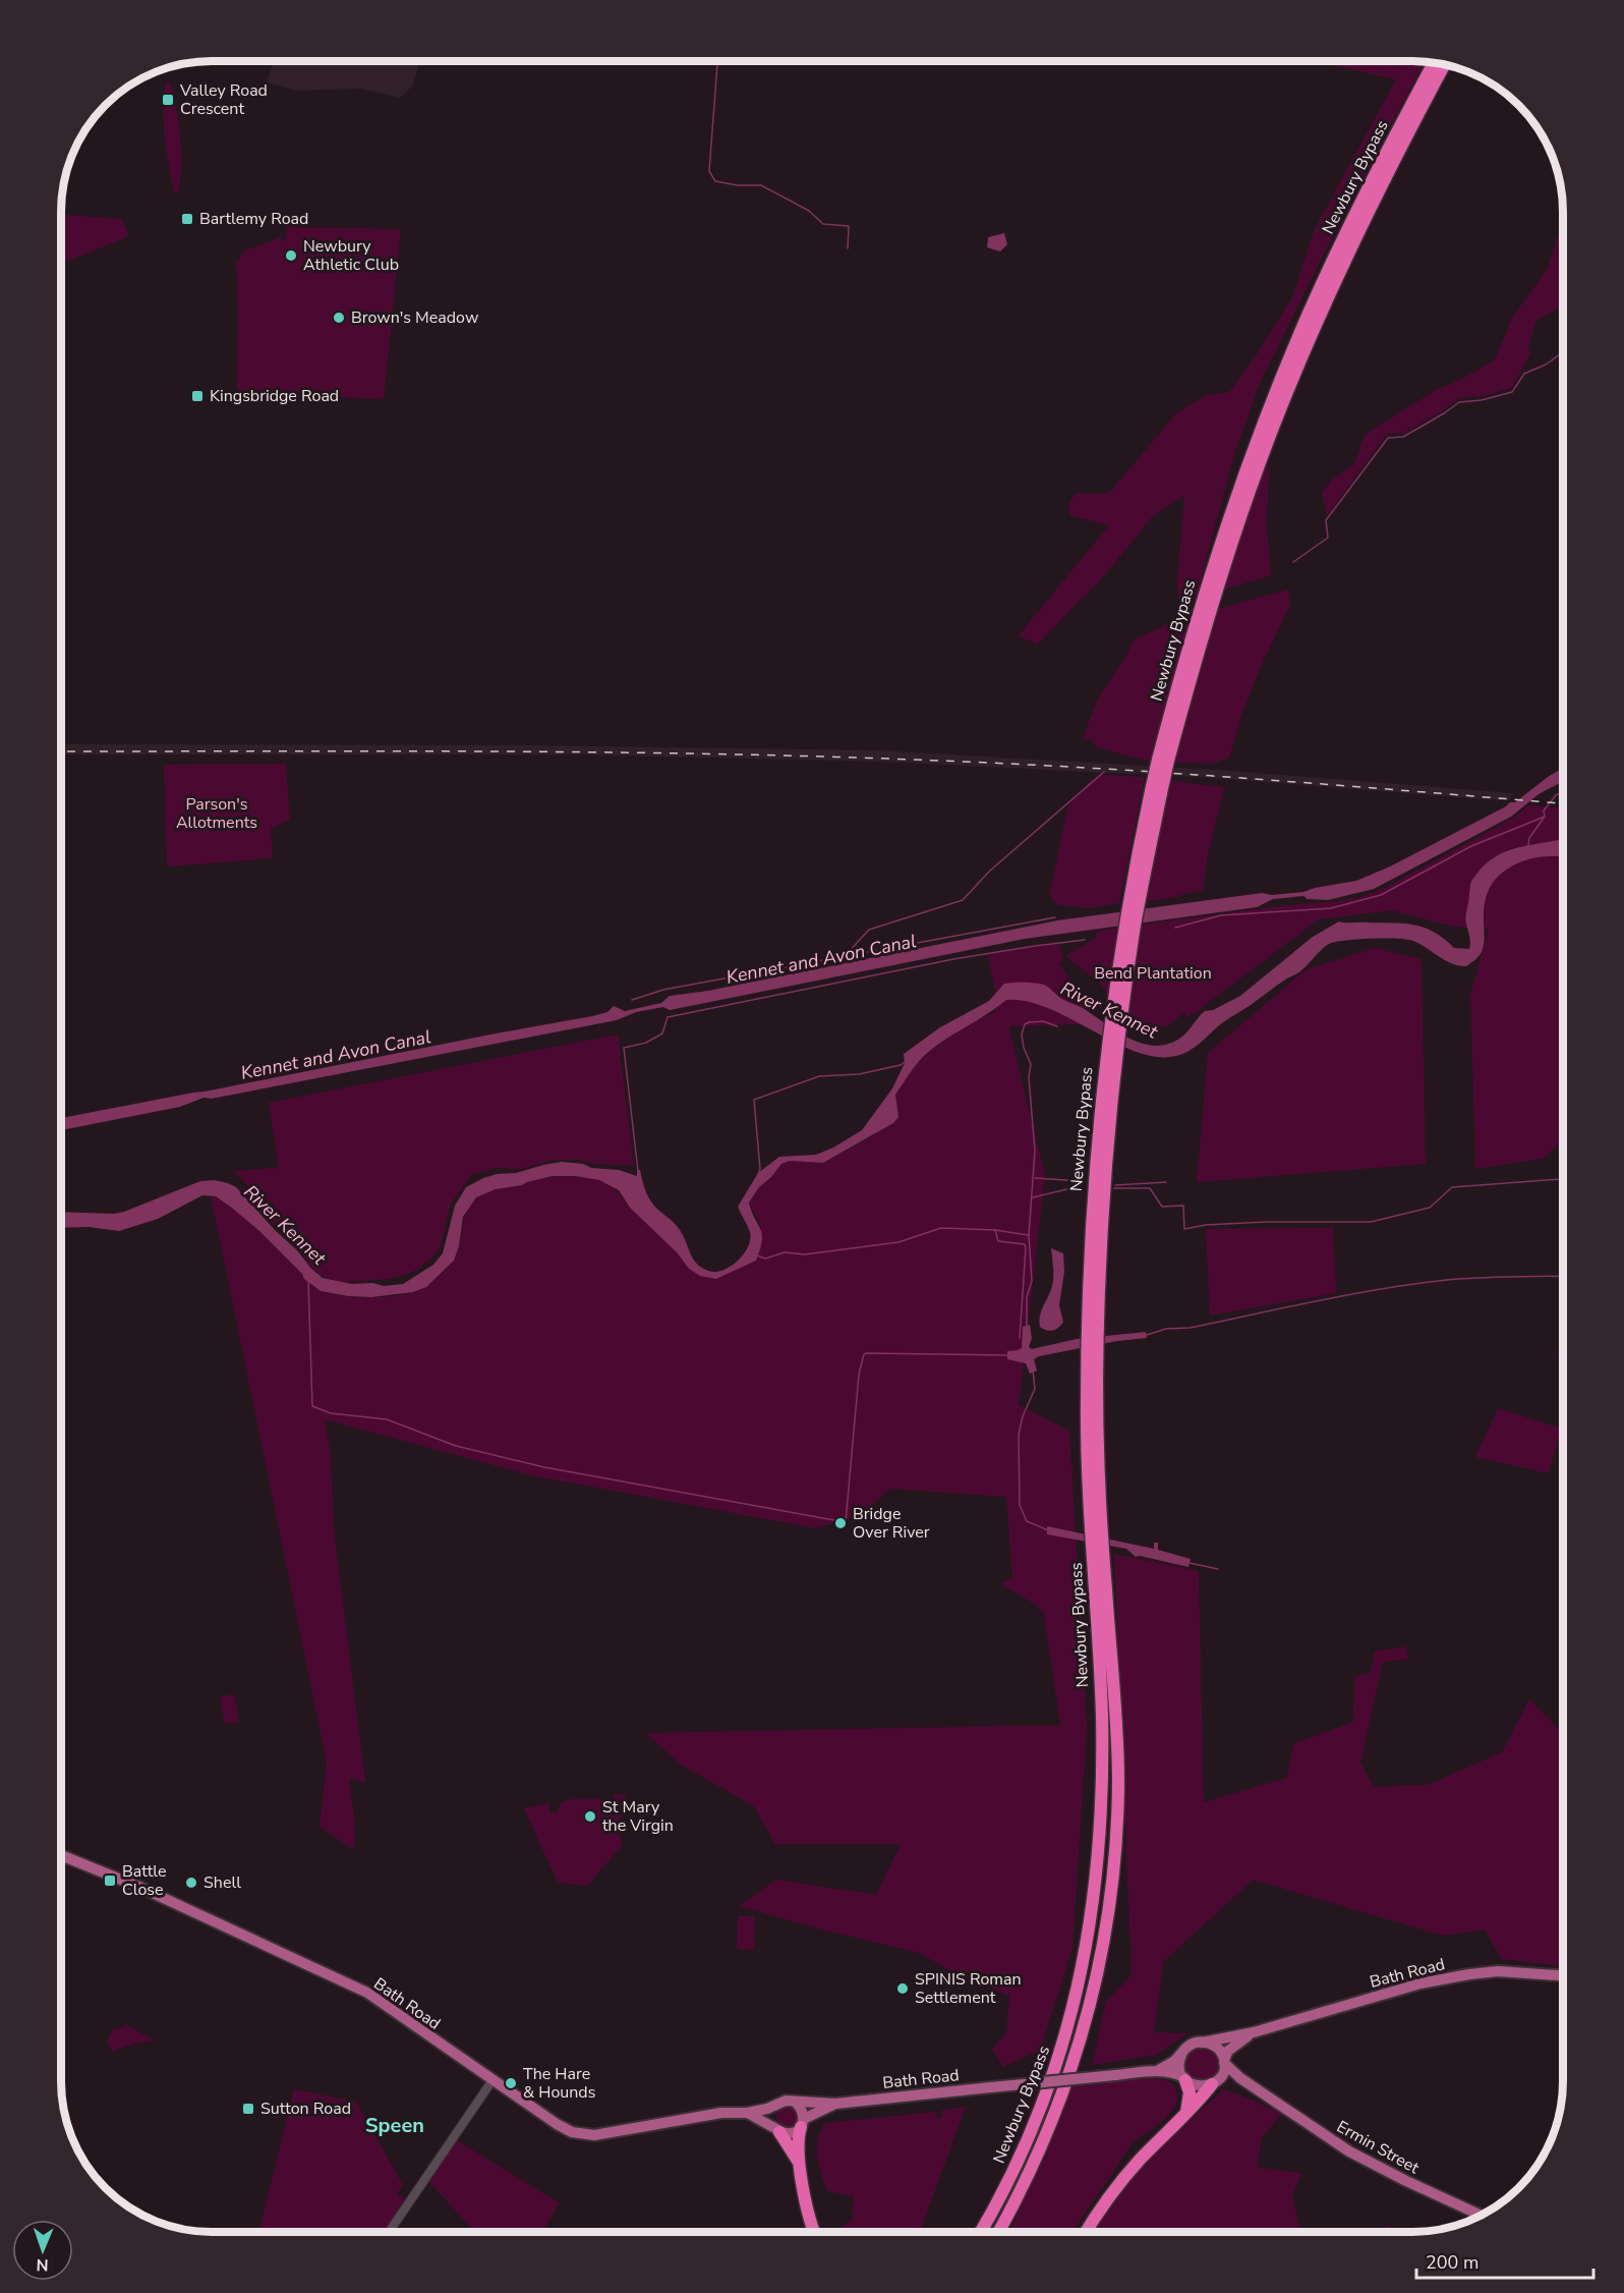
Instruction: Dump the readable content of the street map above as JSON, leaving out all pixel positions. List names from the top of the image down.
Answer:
{
  "streets": {
    "highway": ["Newbury Bypass"],
    "main road": ["Bath Road", "Ermin Street"]
  },
  "crossings": [
    ["Bath Road", "Ermin Street"]
  ],
  "districts": ["Speen"],
  "water": ["Kennet and Avon Canal", "River Kennet"],
  "parks": ["Parson's Allotments", "Bend Plantation"],
  "places": {
    "transit": [
      "Valley Road Crescent",
      "Bartlemy Road",
      "Kingsbridge Road",
      "Battle Close",
      "Sutton Road"
    ],
    "other": [
      "Newbury Athletic Club",
      "Brown's Meadow",
      "Bridge Over River",
      "St Mary the Virgin",
      "Shell",
      "SPINIS Roman Settlement",
      "The Hare & Hounds"
    ]
  },
  "scale_bar": "200 m",
  "north": "bottom"
}
